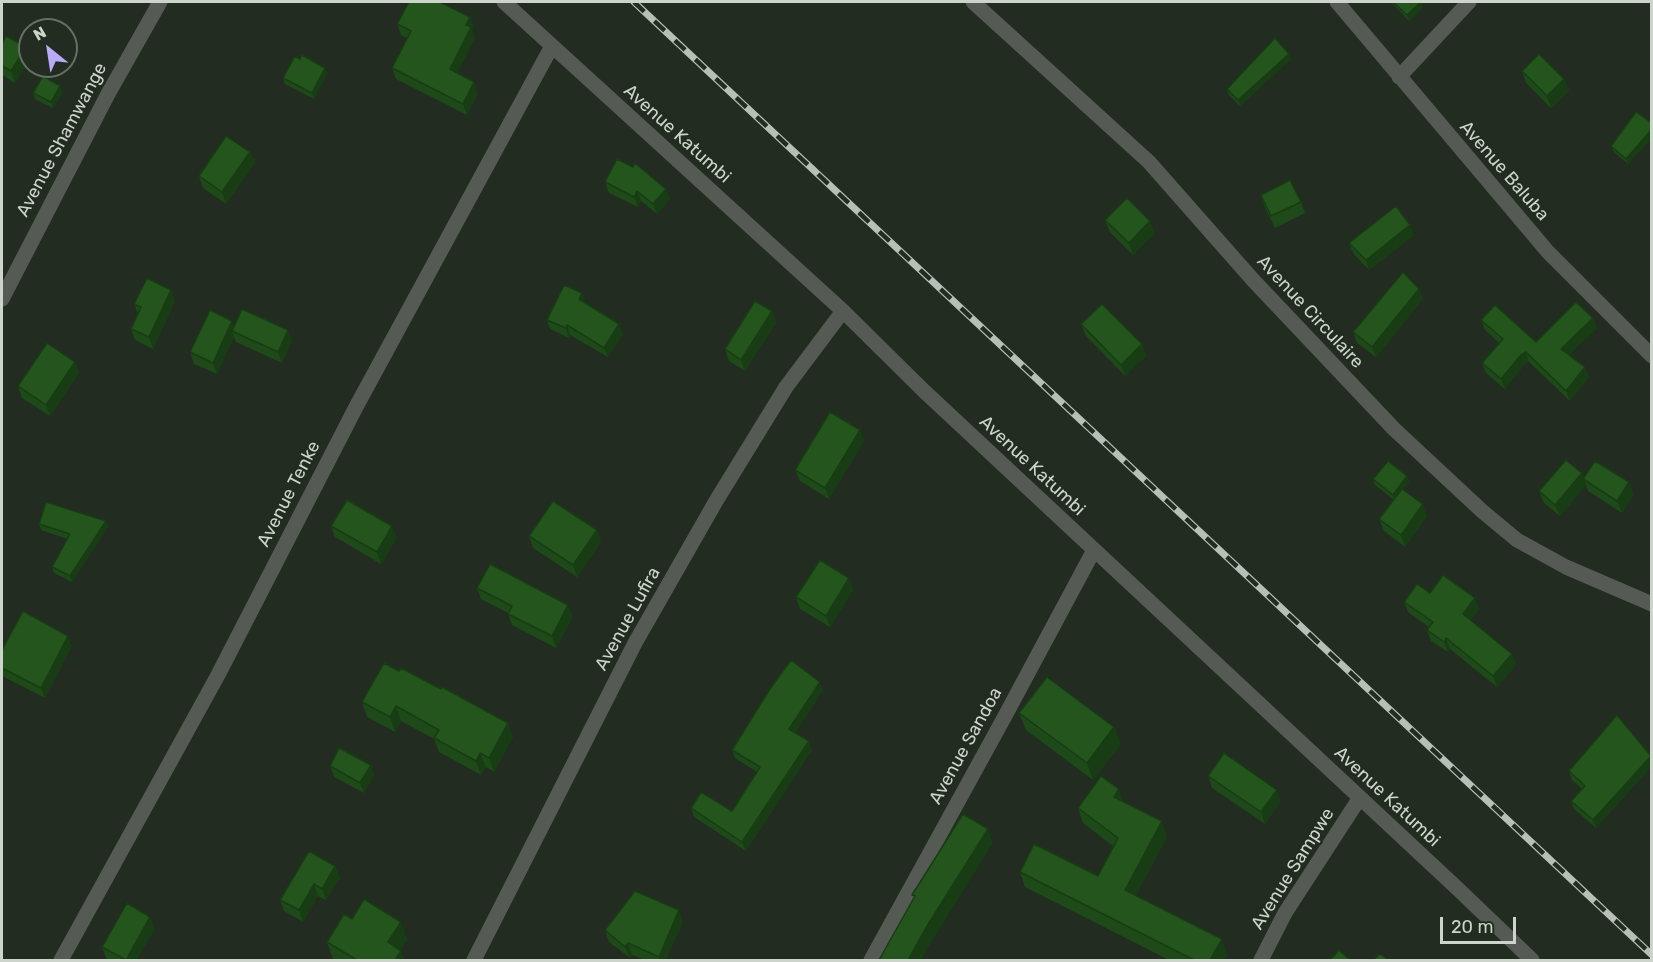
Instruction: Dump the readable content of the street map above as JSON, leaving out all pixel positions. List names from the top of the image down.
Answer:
{
  "streets": {
    "street": [
      "Avenue Katumbi",
      "Avenue Shamwange",
      "Avenue Baluba",
      "Avenue Circulaire",
      "Avenue Tenke",
      "Avenue Lufira",
      "Avenue Sandoa",
      "Avenue Sampwe"
    ]
  },
  "crossings": [
    ["Avenue Katumbi", "Avenue Tenke"],
    ["Avenue Katumbi", "Avenue Lufira"],
    ["Avenue Katumbi", "Avenue Sandoa"],
    ["Avenue Katumbi", "Avenue Sampwe"]
  ],
  "scale_bar": "20 m",
  "north": "top left"
}
